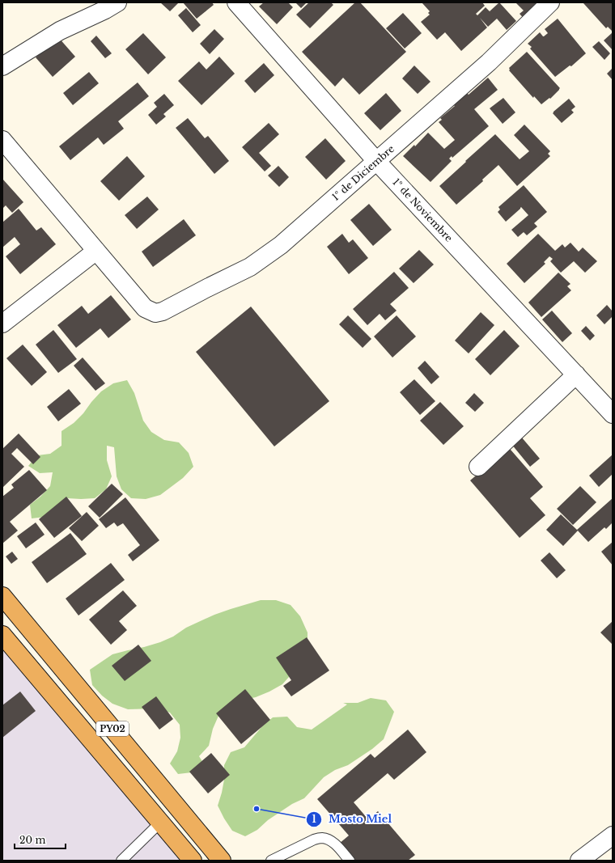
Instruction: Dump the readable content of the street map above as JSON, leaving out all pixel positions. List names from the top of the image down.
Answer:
{
  "streets": {
    "highway": ["PY02"],
    "street": ["1º de Diciembre", "1º de Noviembre"]
  },
  "crossings": [
    ["1º de Diciembre", "1º de Noviembre"]
  ],
  "places": ["Mosto Miel"],
  "scale_bar": "20 m"
}
